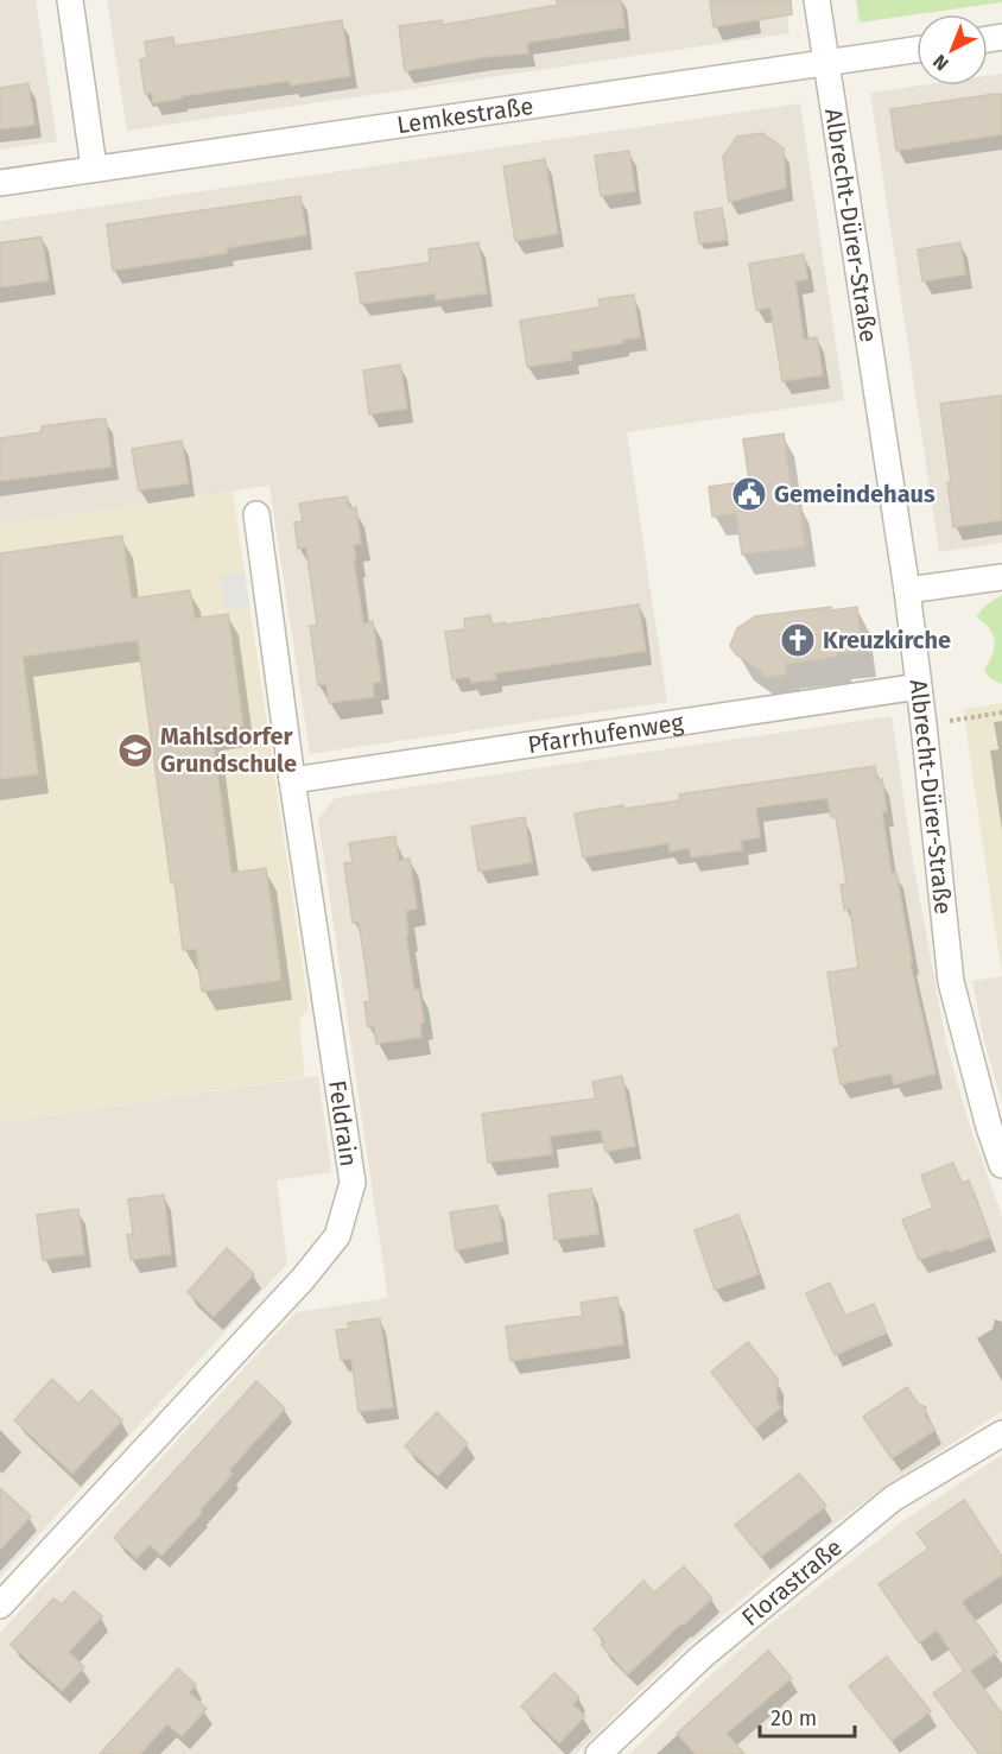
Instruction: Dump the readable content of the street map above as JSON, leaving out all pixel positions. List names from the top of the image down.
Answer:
{
  "streets": {
    "street": [
      "Lemkestraße",
      "Albrecht-Dürer-Straße",
      "Pfarrhufenweg",
      "Feldrain",
      "Florastraße"
    ]
  },
  "crossings": [
    ["Lemkestraße", "Albrecht-Dürer-Straße"],
    ["Albrecht-Dürer-Straße", "Pfarrhufenweg"],
    ["Pfarrhufenweg", "Feldrain"]
  ],
  "places": {
    "public building": ["Gemeindehaus"],
    "church": ["Kreuzkirche"],
    "school or university": ["Mahlsdorfer Grundschule"]
  },
  "scale_bar": "20 m",
  "north": "bottom left"
}
